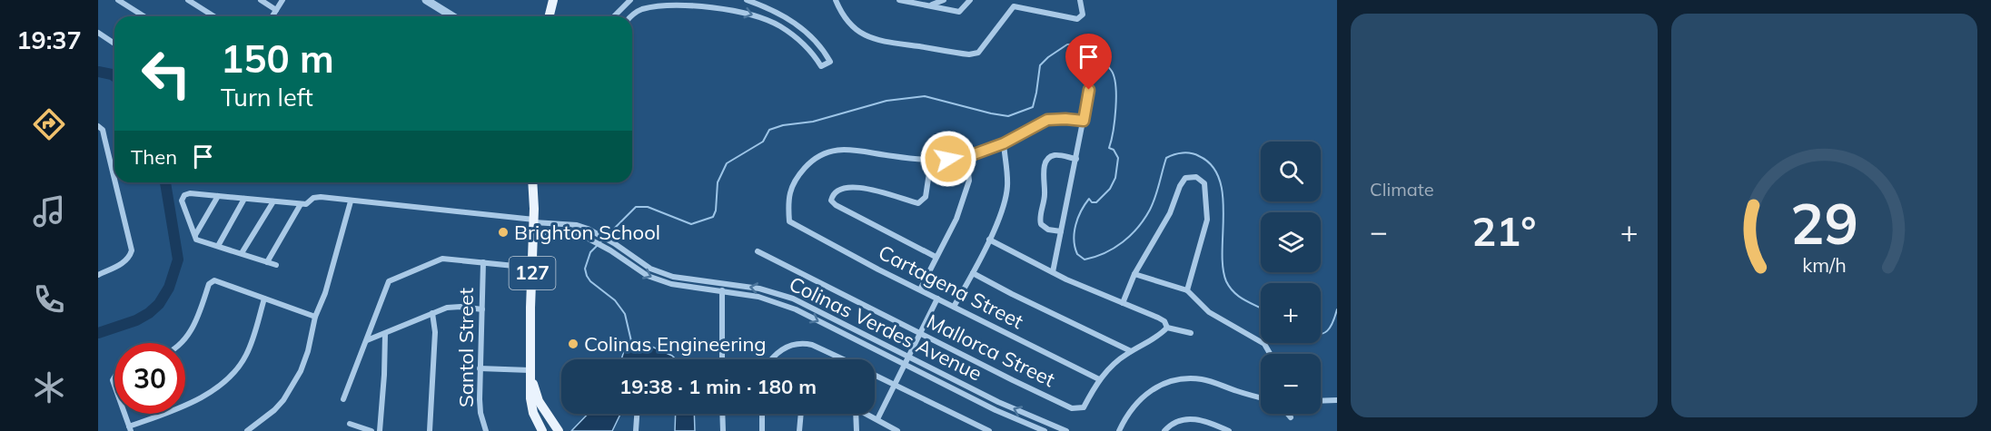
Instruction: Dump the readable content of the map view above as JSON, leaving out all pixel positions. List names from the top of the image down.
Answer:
{
  "streets": {
    "main road": ["127"],
    "street": [
      "Cartagena Street",
      "Colinas Verdes Avenue",
      "Santol Street",
      "Mallorca Street"
    ]
  },
  "crossings": [
    ["127", "Colinas Verdes Avenue"],
    ["Cartagena Street", "Mallorca Street"]
  ],
  "places": ["Brighton School", "Colinas Engineering"],
  "page": {
    "tabs": "19:37",
    "tile": "Climate",
    "turn": ["150 m", "Turn left"],
    "then": "Then",
    "map_buttons": ["+", "−"],
    "heat": ["−", "21°", "+"],
    "limit": "30",
    "trip": "19:38 · 1 min · 180 m",
    "gauge": ["29", "km/h"]
  }
}
